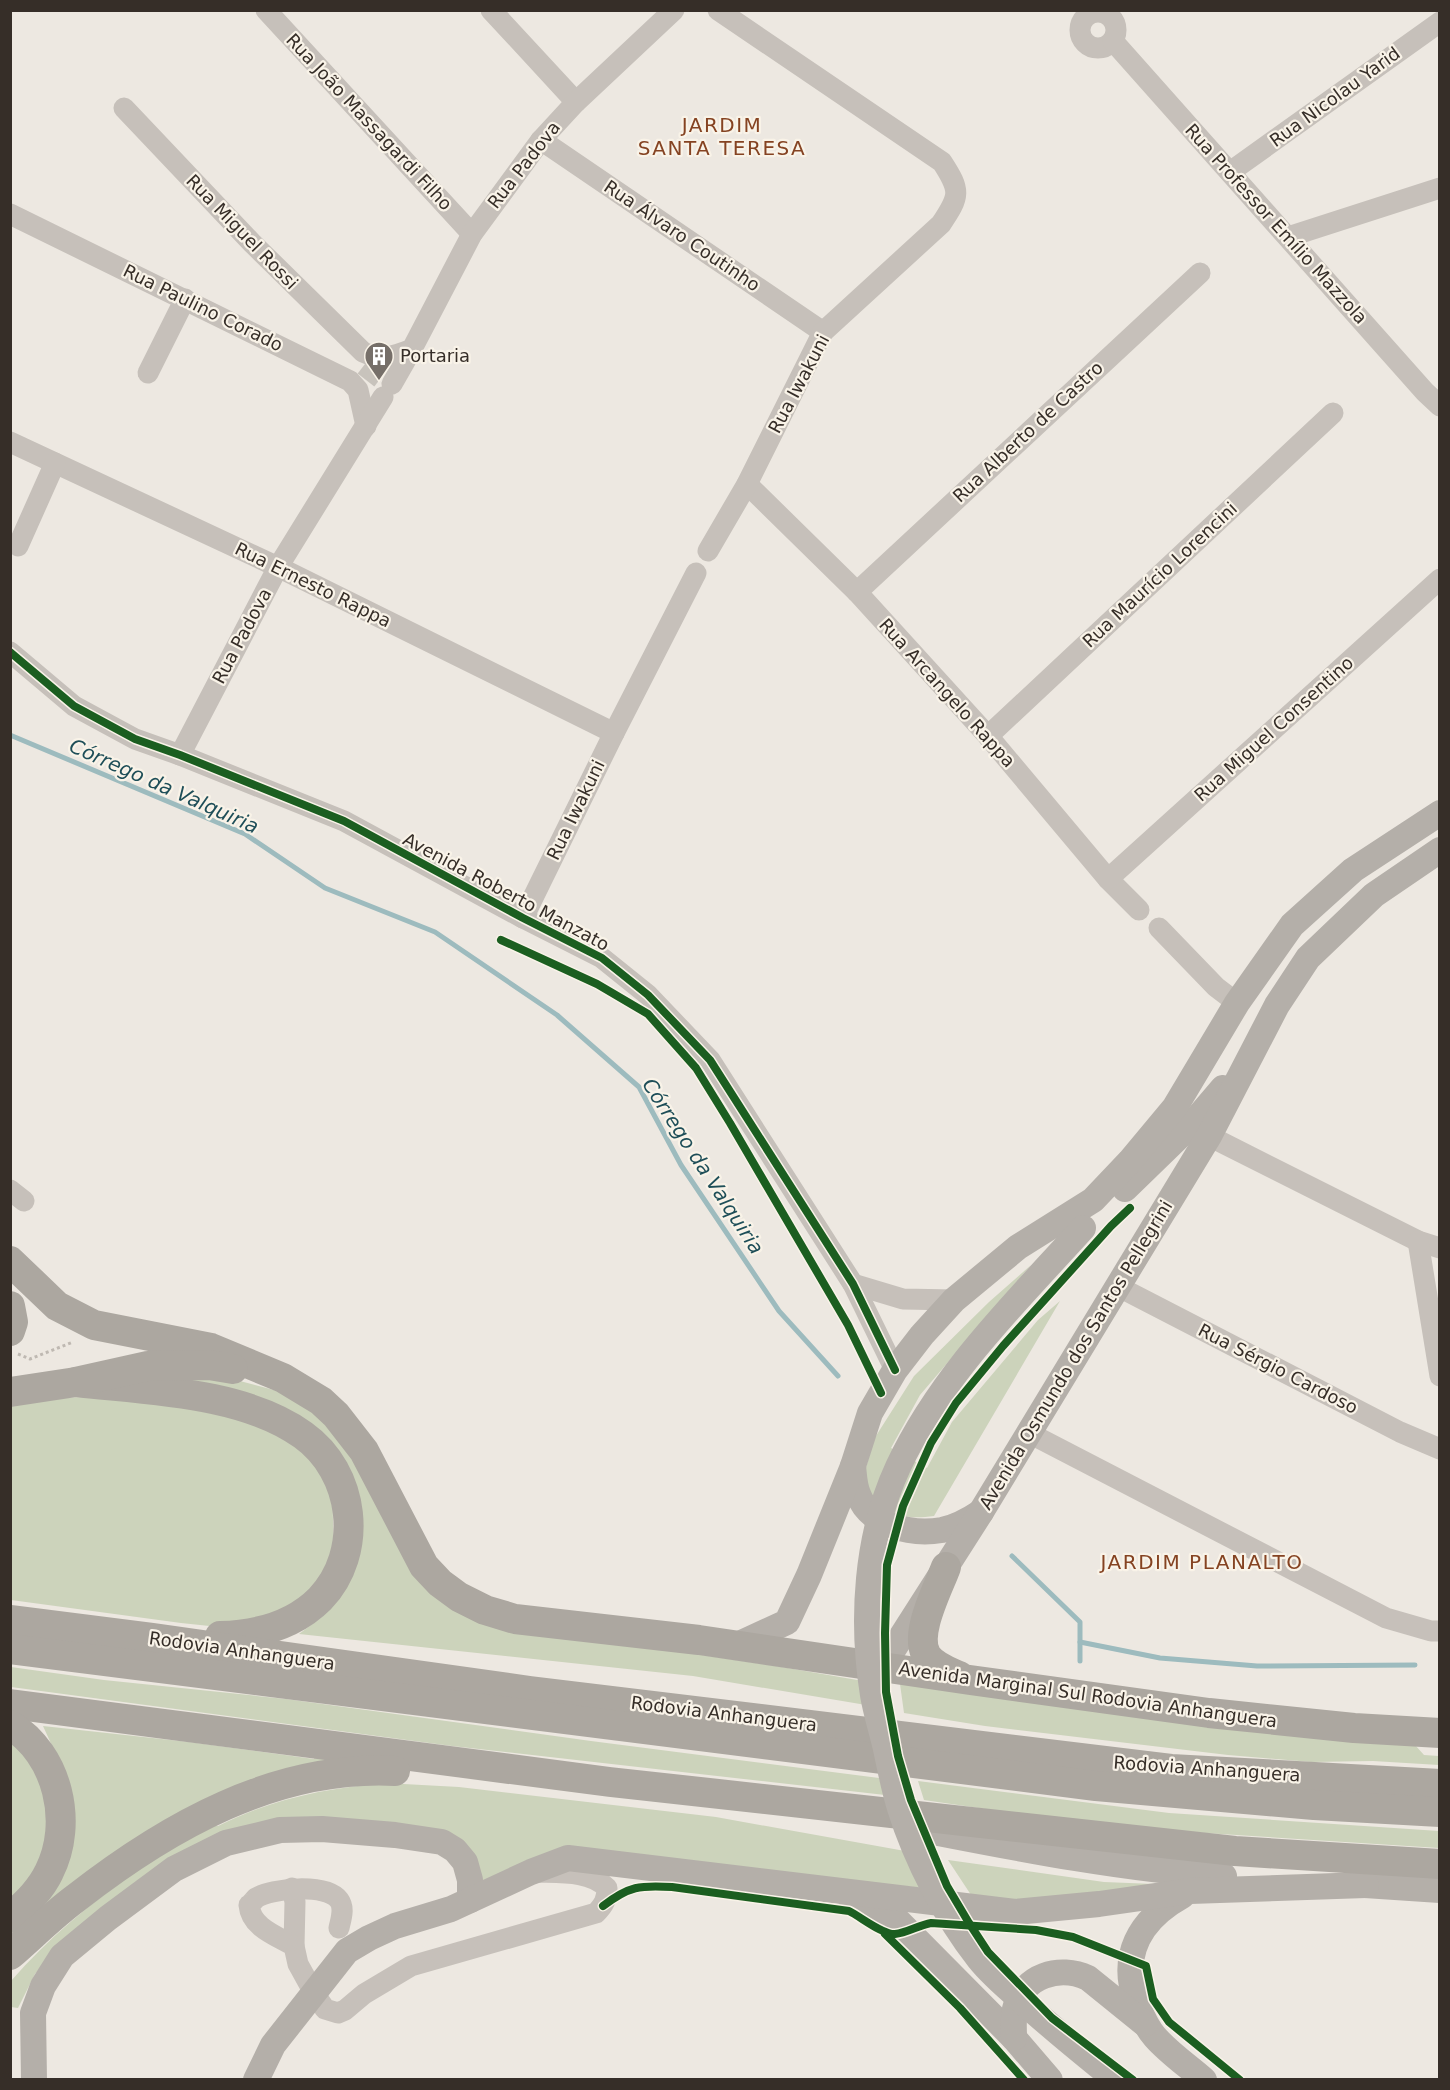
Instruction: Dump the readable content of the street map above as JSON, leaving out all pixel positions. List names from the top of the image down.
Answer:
{
  "streets": {
    "highway": ["Rodovia Anhanguera", "Avenida Marginal Sul Rodovia Anhanguera"],
    "main road": ["Avenida Osmundo dos Santos Pellegrini"],
    "street": [
      "Rua Nicolau Yarid",
      "Rua João Massagardi Filho",
      "Rua Padova",
      "Rua Professor Emílio Mazzola",
      "Rua Miguel Rossi",
      "Rua Álvaro Coutinho",
      "Rua Paulino Corado",
      "Rua Iwakuni",
      "Rua Alberto de Castro",
      "Rua Maurício Lorencini",
      "Rua Ernesto Rappa",
      "Rua Arcangelo Rappa",
      "Rua Miguel Consentino",
      "Avenida Roberto Manzato",
      "Rua Sérgio Cardoso"
    ]
  },
  "crossings": [
    ["Rua Nicolau Yarid", "Rua Professor Emílio Mazzola"],
    ["Rua João Massagardi Filho", "Rua Padova"],
    ["Rua Padova", "Rua Álvaro Coutinho"],
    ["Rua Padova", "Rua Ernesto Rappa"],
    ["Rua Padova", "Avenida Roberto Manzato"],
    ["Rua Miguel Rossi", "Rua Paulino Corado"],
    ["Rua Álvaro Coutinho", "Rua Iwakuni"],
    ["Rua Iwakuni", "Rua Ernesto Rappa"],
    ["Rua Iwakuni", "Rua Arcangelo Rappa"],
    ["Rua Iwakuni", "Avenida Roberto Manzato"],
    ["Rua Alberto de Castro", "Rua Arcangelo Rappa"],
    ["Rua Maurício Lorencini", "Rua Arcangelo Rappa"],
    ["Rua Arcangelo Rappa", "Rua Miguel Consentino"],
    ["Avenida Osmundo dos Santos Pellegrini", "Rua Sérgio Cardoso"],
    ["Avenida Osmundo dos Santos Pellegrini", "Avenida Marginal Sul Rodovia Anhanguera"]
  ],
  "districts": ["JARDIM SANTA TERESA", "JARDIM PLANALTO"],
  "water": ["Córrego da Valquiria"],
  "places": {
    "building": ["Portaria"]
  }
}
